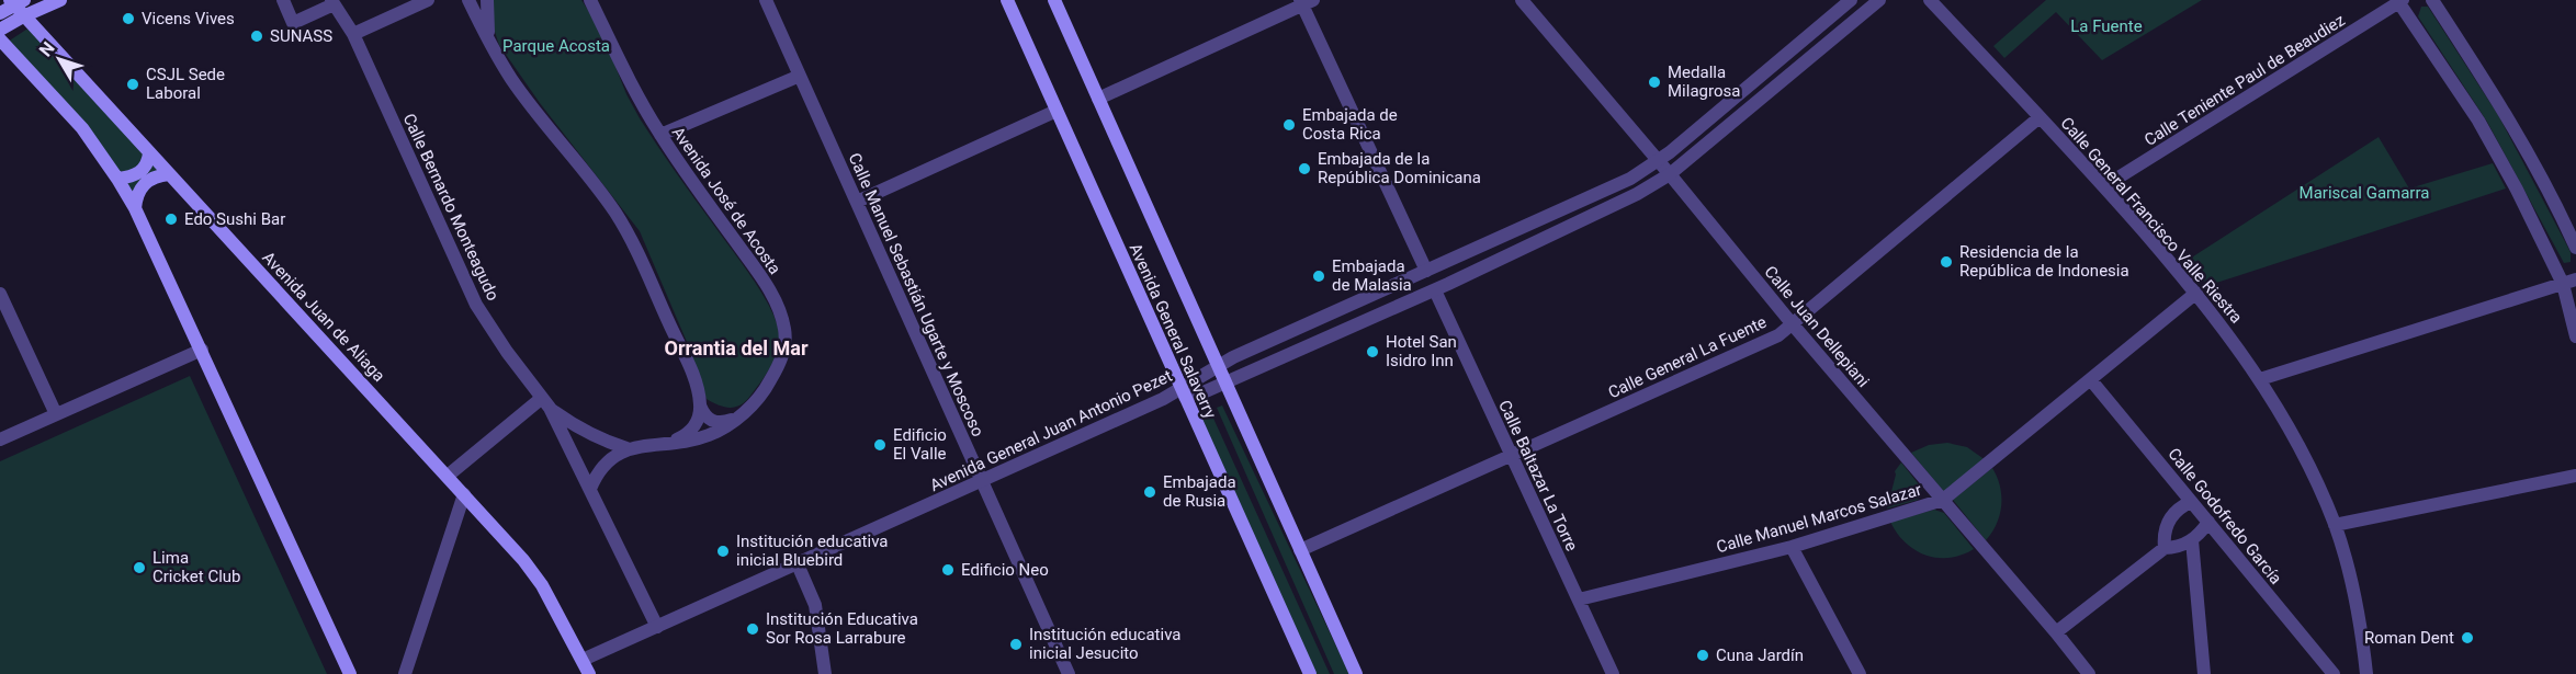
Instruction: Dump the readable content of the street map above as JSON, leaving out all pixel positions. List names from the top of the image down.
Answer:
{
  "streets": {
    "main road": ["Avenida Juan de Aliaga", "Avenida General Salaverry"],
    "street": [
      "Calle Teniente Paul de Beaudiez",
      "Avenida José de Acosta",
      "Calle Bernardo Monteagudo",
      "Calle General Francisco Valle Riestra",
      "Calle Manuel Sebastián Ugarte y Moscoso",
      "Calle Juan Dellepiani",
      "Calle General La Fuente",
      "Avenida General Juan Antonio Pezet",
      "Calle Baltazar La Torre",
      "Calle Godofredo García",
      "Calle Manuel Marcos Salazar"
    ]
  },
  "crossings": [
    ["Calle Teniente Paul de Beaudiez", "Calle General Francisco Valle Riestra"],
    ["Avenida José de Acosta", "Calle Bernardo Monteagudo"],
    ["Calle Bernardo Monteagudo", "Avenida General Juan Antonio Pezet"],
    ["Calle General Francisco Valle Riestra", "Calle General La Fuente"],
    ["Calle General Francisco Valle Riestra", "Calle Manuel Marcos Salazar"],
    ["Calle Manuel Sebastián Ugarte y Moscoso", "Avenida General Juan Antonio Pezet"],
    ["Avenida Juan de Aliaga", "Avenida General Juan Antonio Pezet"],
    ["Calle Juan Dellepiani", "Calle General La Fuente"],
    ["Calle Juan Dellepiani", "Avenida General Juan Antonio Pezet"],
    ["Calle Juan Dellepiani", "Calle Manuel Marcos Salazar"],
    ["Avenida General Salaverry", "Calle General La Fuente"],
    ["Avenida General Salaverry", "Avenida General Juan Antonio Pezet"],
    ["Calle General La Fuente", "Calle Baltazar La Torre"],
    ["Avenida General Juan Antonio Pezet", "Calle Baltazar La Torre"],
    ["Calle Baltazar La Torre", "Calle Manuel Marcos Salazar"],
    ["Calle Godofredo García", "Calle Manuel Marcos Salazar"]
  ],
  "districts": ["Orrantia del Mar"],
  "parks": ["La Fuente", "Parque Acosta", "Mariscal Gamarra"],
  "places": [
    "Vicens Vives",
    "SUNASS",
    "Medalla Milagrosa",
    "CSJL Sede Laboral",
    "Embajada de Costa Rica",
    "Embajada de la República Dominicana",
    "Edo Sushi Bar",
    "Residencia de la República de Indonesia",
    "Embajada de Malasia",
    "Hotel San Isidro Inn",
    "Edificio El Valle",
    "Embajada de Rusia",
    "Institución educativa inicial Bluebird",
    "Lima Cricket Club",
    "Edificio Neo",
    "Institución Educativa Sor Rosa Larrabure",
    "Roman Dent",
    "Institución educativa inicial Jesucito",
    "Cuna Jardín"
  ],
  "north": "top left"
}
